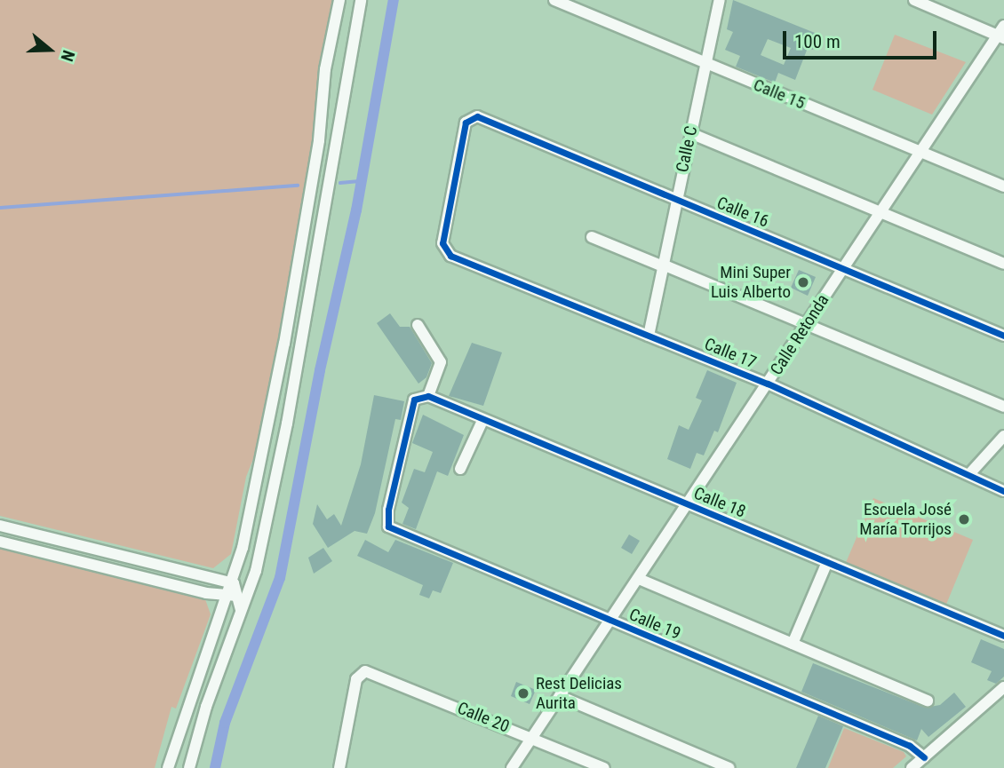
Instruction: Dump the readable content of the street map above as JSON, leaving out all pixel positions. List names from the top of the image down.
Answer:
{
  "streets": {
    "street": [
      "Calle 15",
      "Calle C",
      "Calle 16",
      "Calle Retonda",
      "Calle 17",
      "Calle 18",
      "Calle 19",
      "Calle 20"
    ]
  },
  "crossings": [
    ["Calle 15", "Calle C"],
    ["Calle 15", "Calle Retonda"],
    ["Calle C", "Calle 16"],
    ["Calle C", "Calle 17"],
    ["Calle 16", "Calle Retonda"],
    ["Calle 16", "Calle 17"],
    ["Calle Retonda", "Calle 17"],
    ["Calle Retonda", "Calle 18"],
    ["Calle Retonda", "Calle 19"],
    ["Calle Retonda", "Calle 20"],
    ["Calle 18", "Calle 19"]
  ],
  "places": ["Mini Super Luis Alberto", "Escuela José María Torrijos", "Rest Delicias Aurita"],
  "scale_bar": "100 m",
  "north": "right"
}
